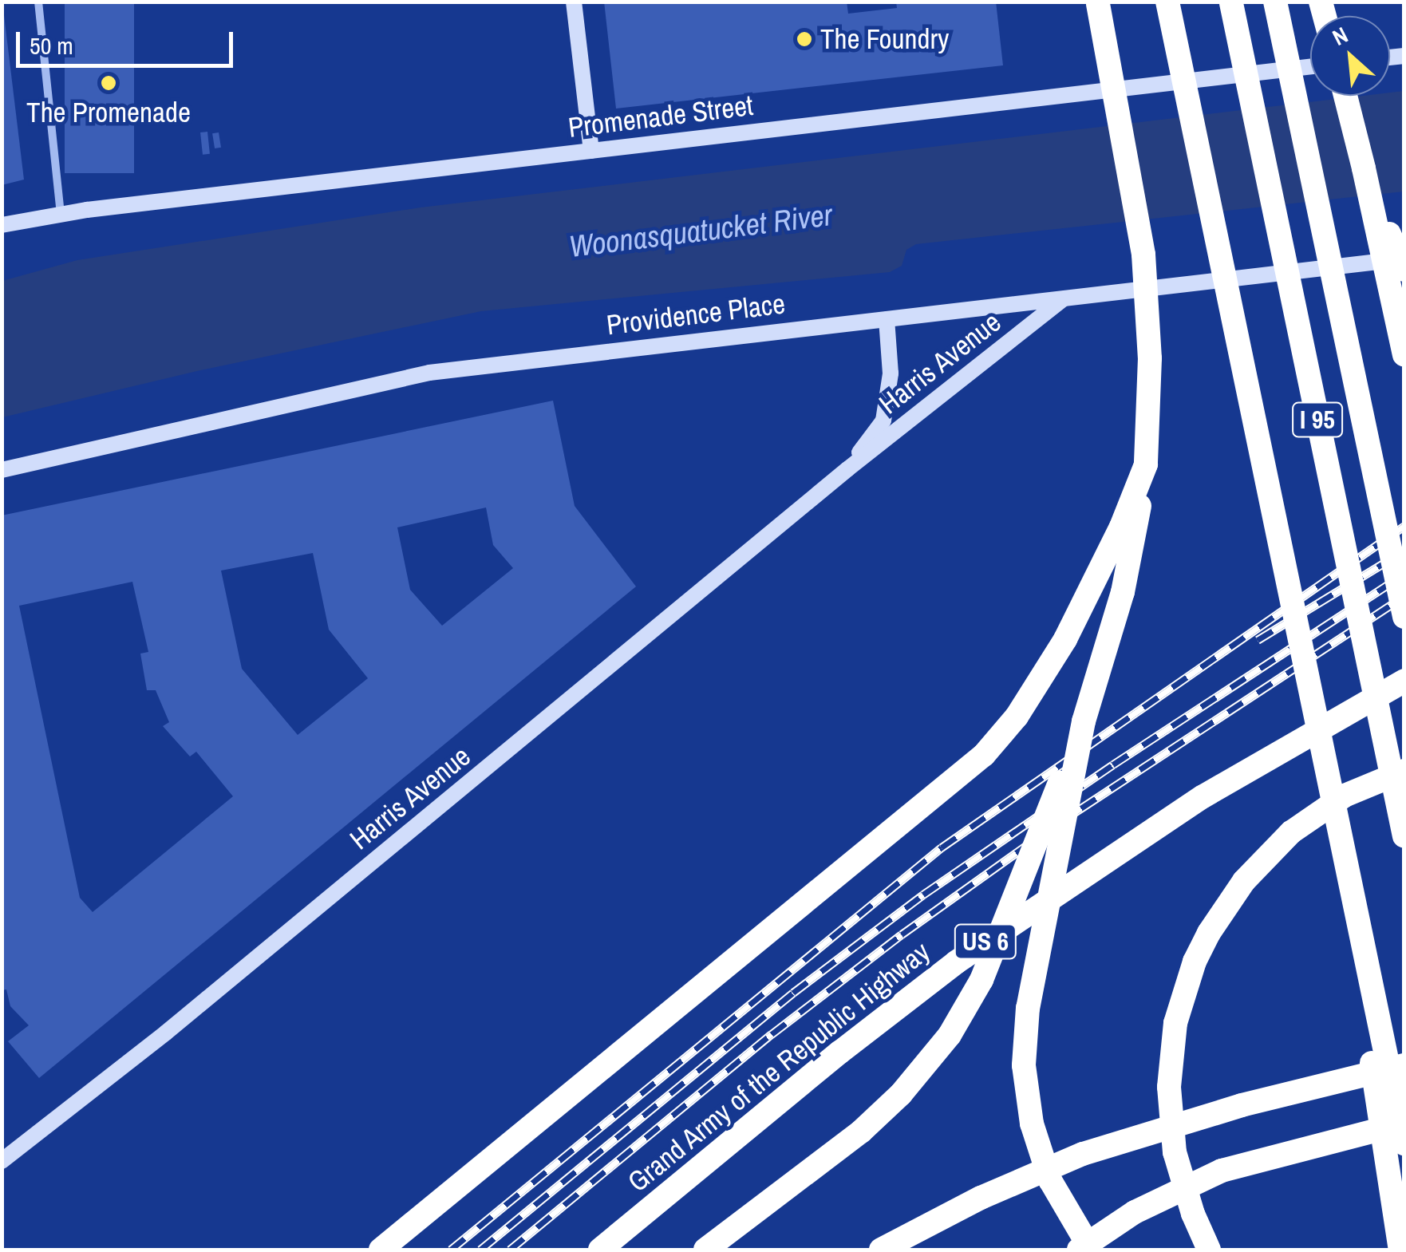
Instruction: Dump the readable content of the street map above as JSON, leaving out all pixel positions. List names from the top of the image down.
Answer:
{
  "streets": {
    "highway": ["I 95", "US 6", "Grand Army of the Republic Highway"],
    "main road": ["Promenade Street", "Providence Place", "Harris Avenue"]
  },
  "crossings": [
    ["Providence Place", "Harris Avenue"]
  ],
  "water": ["Woonasquatucket River"],
  "places": ["The Foundry", "The Promenade"],
  "scale_bar": "50 m",
  "north": "top left"
}
